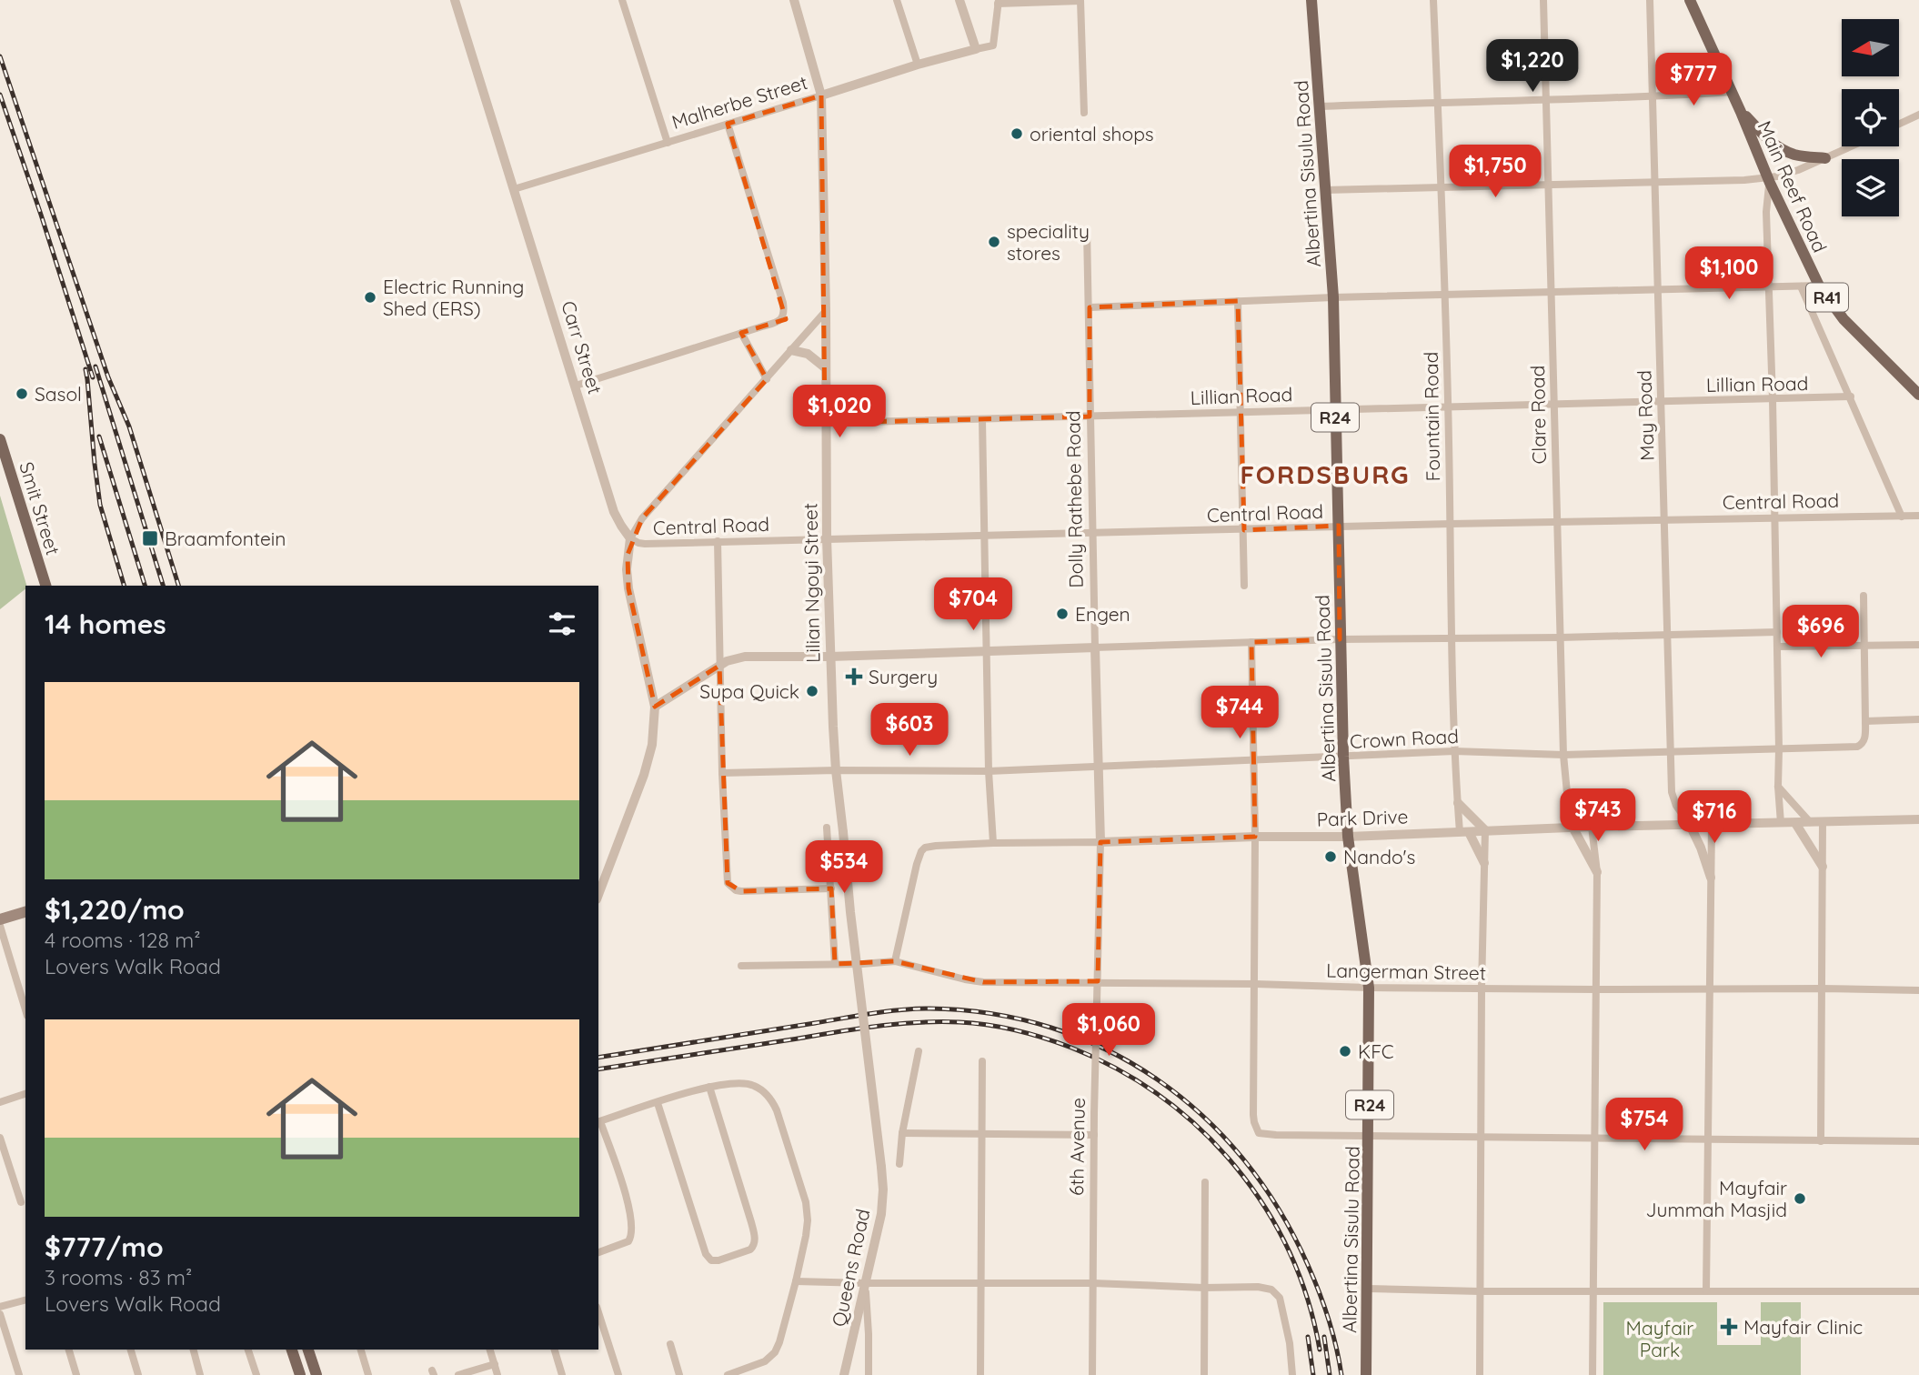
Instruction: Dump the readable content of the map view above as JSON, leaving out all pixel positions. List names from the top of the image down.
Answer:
{
  "streets": {
    "main road": [
      "Albertina Sisulu Road",
      "Main Reef Road",
      "R41",
      "R24",
      "Smit Street"
    ],
    "street": [
      "Malherbe Street",
      "Carr Street",
      "Lillian Road",
      "Clare Road",
      "May Road",
      "Fountain Road",
      "Dolly Rathebe Road",
      "Central Road",
      "Lilian Ngoyi Street",
      "Crown Road",
      "Park Drive",
      "Langerman Street",
      "6th Avenue",
      "Queens Road"
    ]
  },
  "crossings": [
    ["Malherbe Street", "Carr Street"],
    ["Malherbe Street", "Lilian Ngoyi Street"],
    ["Albertina Sisulu Road", "Lillian Road"],
    ["Albertina Sisulu Road", "Central Road"],
    ["Albertina Sisulu Road", "Crown Road"],
    ["Albertina Sisulu Road", "Park Drive"],
    ["Albertina Sisulu Road", "Langerman Street"],
    ["Carr Street", "Central Road"],
    ["Lillian Road", "Clare Road"],
    ["Lillian Road", "May Road"],
    ["Lillian Road", "Fountain Road"],
    ["Lillian Road", "Dolly Rathebe Road"],
    ["Lillian Road", "Lilian Ngoyi Street"],
    ["Clare Road", "Central Road"],
    ["Clare Road", "Crown Road"],
    ["Clare Road", "Park Drive"],
    ["May Road", "Central Road"],
    ["May Road", "Crown Road"],
    ["May Road", "Park Drive"],
    ["Fountain Road", "Central Road"],
    ["Fountain Road", "Crown Road"],
    ["Fountain Road", "Park Drive"],
    ["Dolly Rathebe Road", "Central Road"],
    ["Dolly Rathebe Road", "Crown Road"],
    ["Dolly Rathebe Road", "6th Avenue"],
    ["Central Road", "Lilian Ngoyi Street"],
    ["Lilian Ngoyi Street", "Crown Road"],
    ["Lilian Ngoyi Street", "Queens Road"],
    ["Crown Road", "6th Avenue"],
    ["Park Drive", "Langerman Street"],
    ["Park Drive", "6th Avenue"],
    ["Langerman Street", "6th Avenue"]
  ],
  "districts": ["FORDSBURG"],
  "parks": ["Mayfair Park"],
  "places": {
    "other": [
      "oriental shops",
      "speciality stores",
      "Electric Running Shed (ERS)",
      "Sasol",
      "Engen",
      "Supa Quick",
      "Nando's",
      "KFC",
      "Mayfair Jummah Masjid"
    ],
    "transit": ["Braamfontein"],
    "health": ["Surgery", "Mayfair Clinic"]
  },
  "north": "left",
  "page": {
    "price": [
      "$1,220",
      "$777",
      "$1,750",
      "$1,100",
      "$1,020",
      "$704",
      "$696",
      "$744",
      "$603",
      "$743",
      "$716",
      "$534",
      "$1,060",
      "$754"
    ],
    "heading": "14 homes",
    "list": [
      {
        "name": "$1,220/mo",
        "note": "4 rooms · 128 m² · Lovers Walk Road"
      },
      {
        "name": "$777/mo",
        "note": "3 rooms · 83 m² · Lovers Walk Road"
      }
    ]
  }
}
